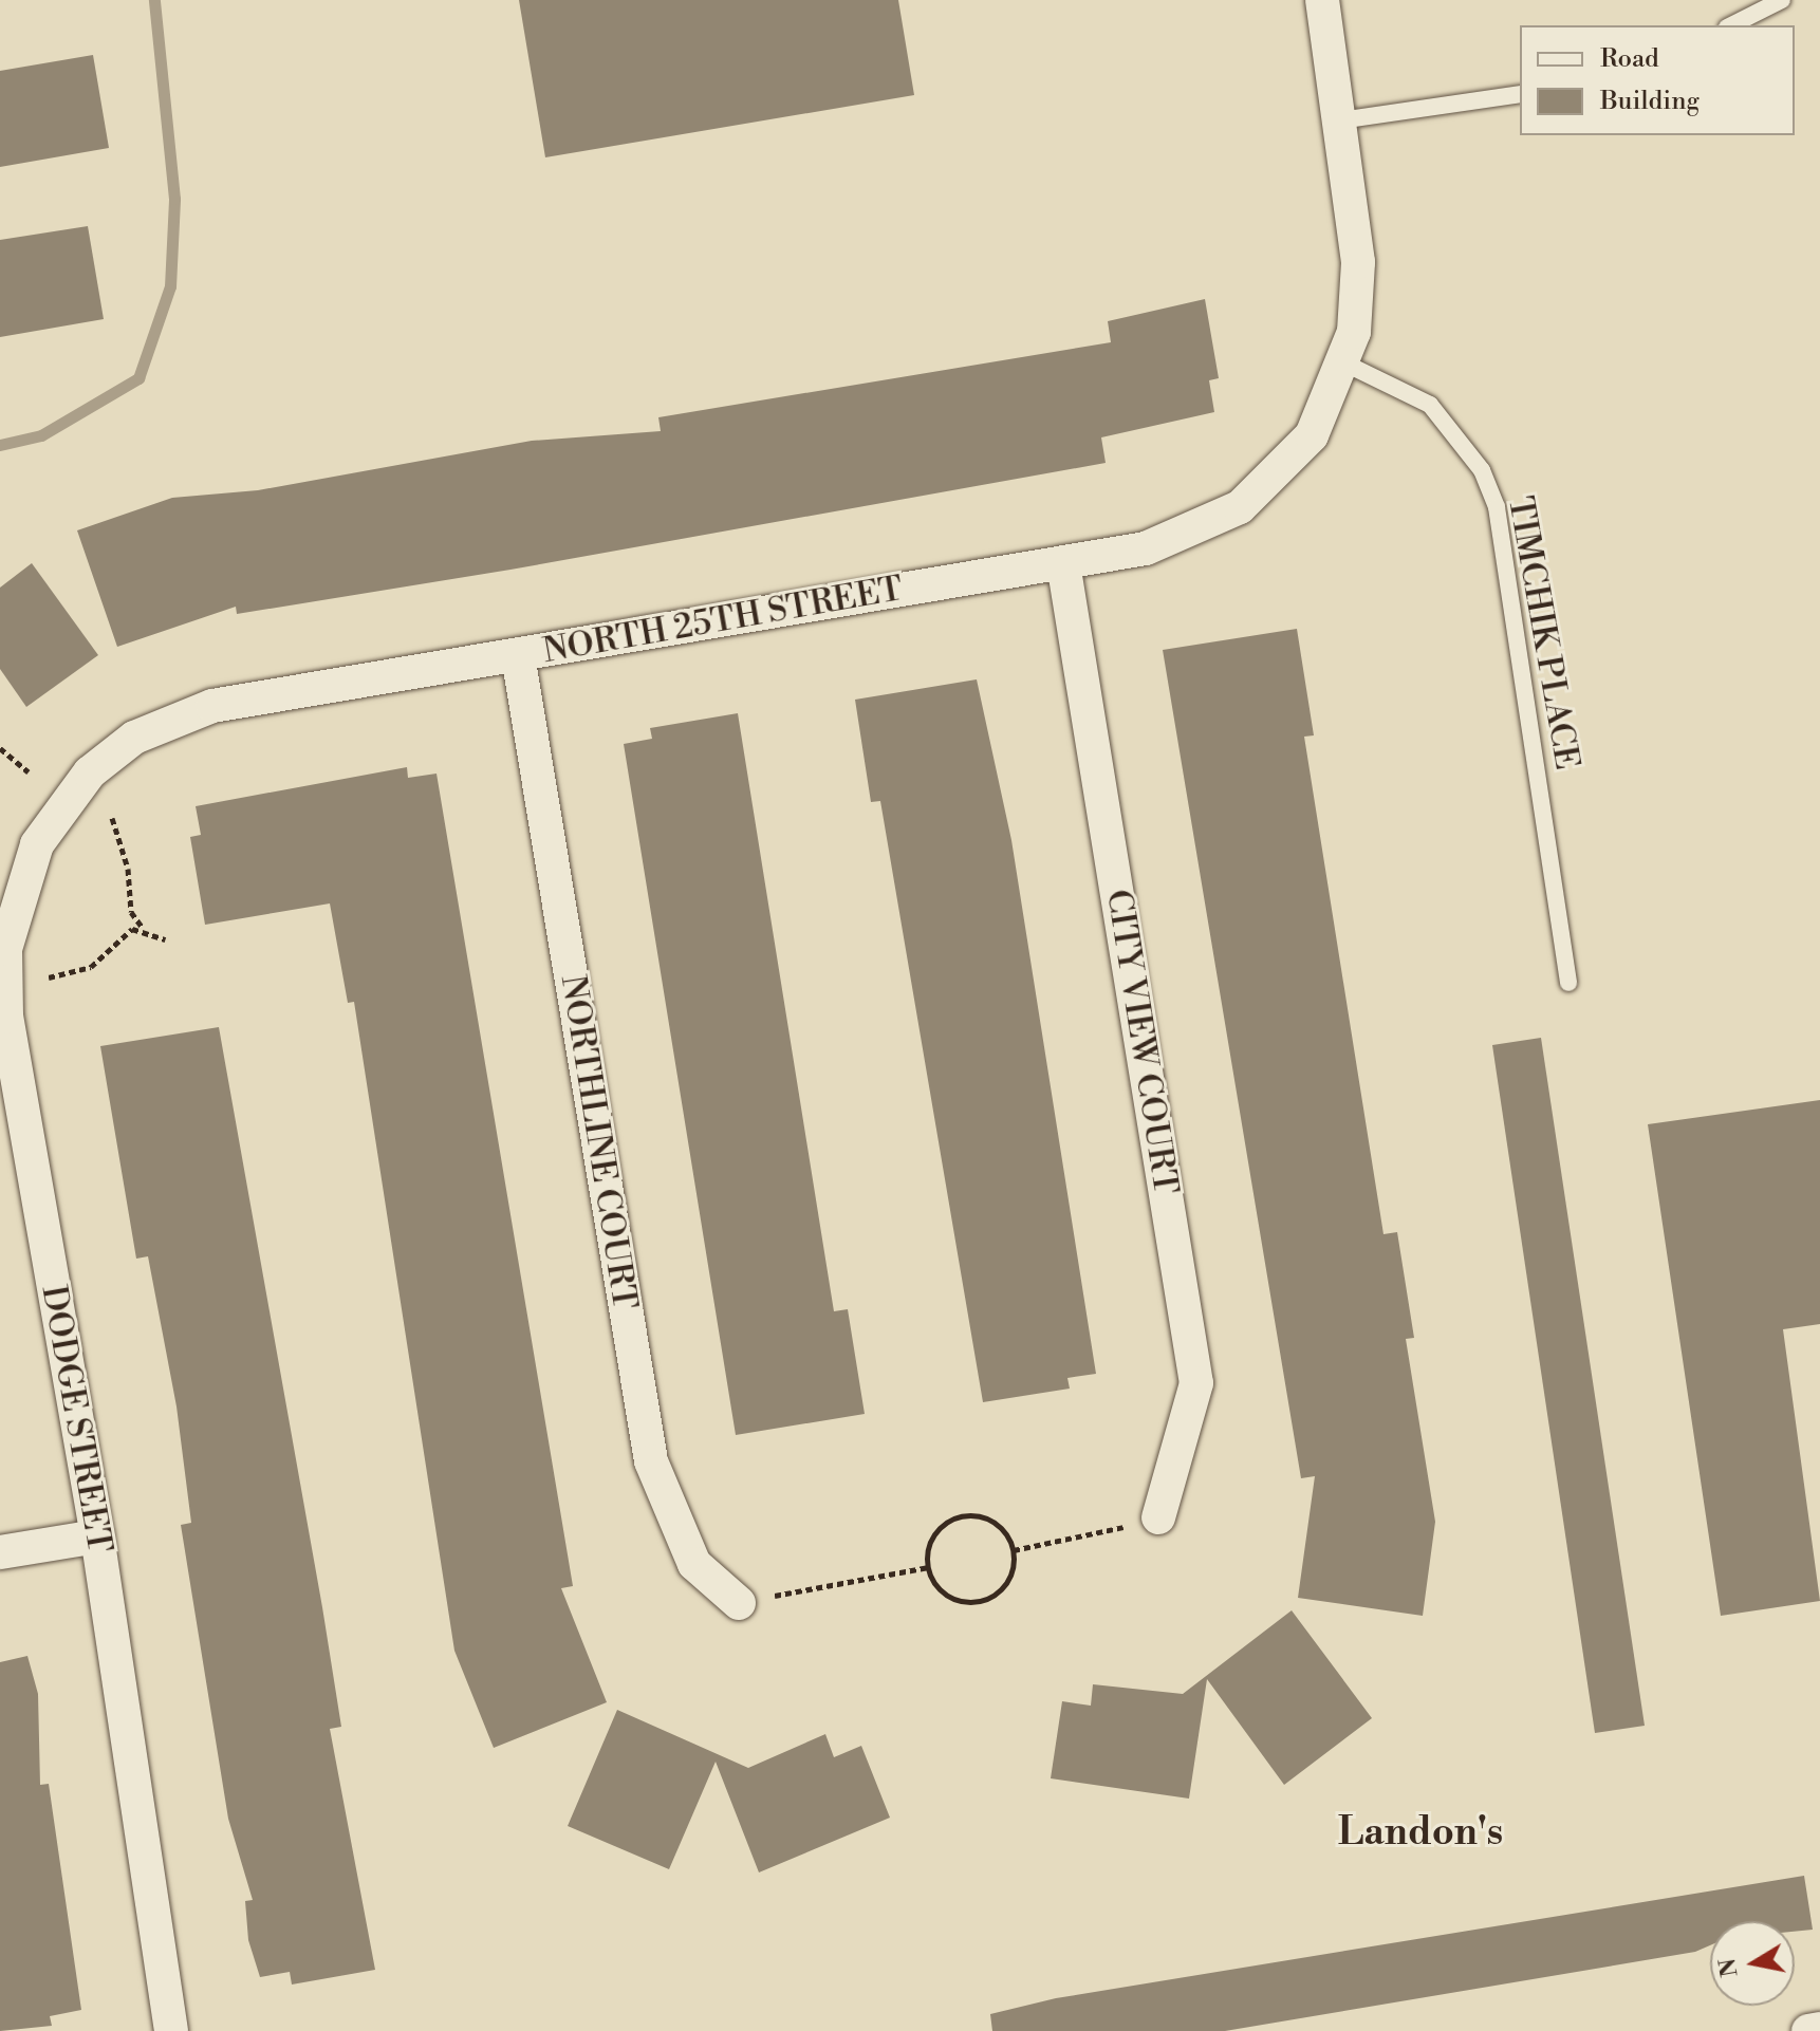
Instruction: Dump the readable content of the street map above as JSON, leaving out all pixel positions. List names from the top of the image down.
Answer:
{
  "streets": {
    "street": [
      "NORTH 25TH STREET",
      "CITY VIEW COURT",
      "NORTHLINE COURT",
      "DODGE STREET"
    ],
    "lane": ["TIMCHIK PLACE"]
  },
  "crossings": [
    ["NORTH 25TH STREET", "TIMCHIK PLACE"],
    ["NORTH 25TH STREET", "CITY VIEW COURT"],
    ["NORTH 25TH STREET", "NORTHLINE COURT"],
    ["NORTH 25TH STREET", "DODGE STREET"]
  ],
  "districts": ["Landon's"],
  "legend": ["Road", "Building"],
  "north": "left"
}
